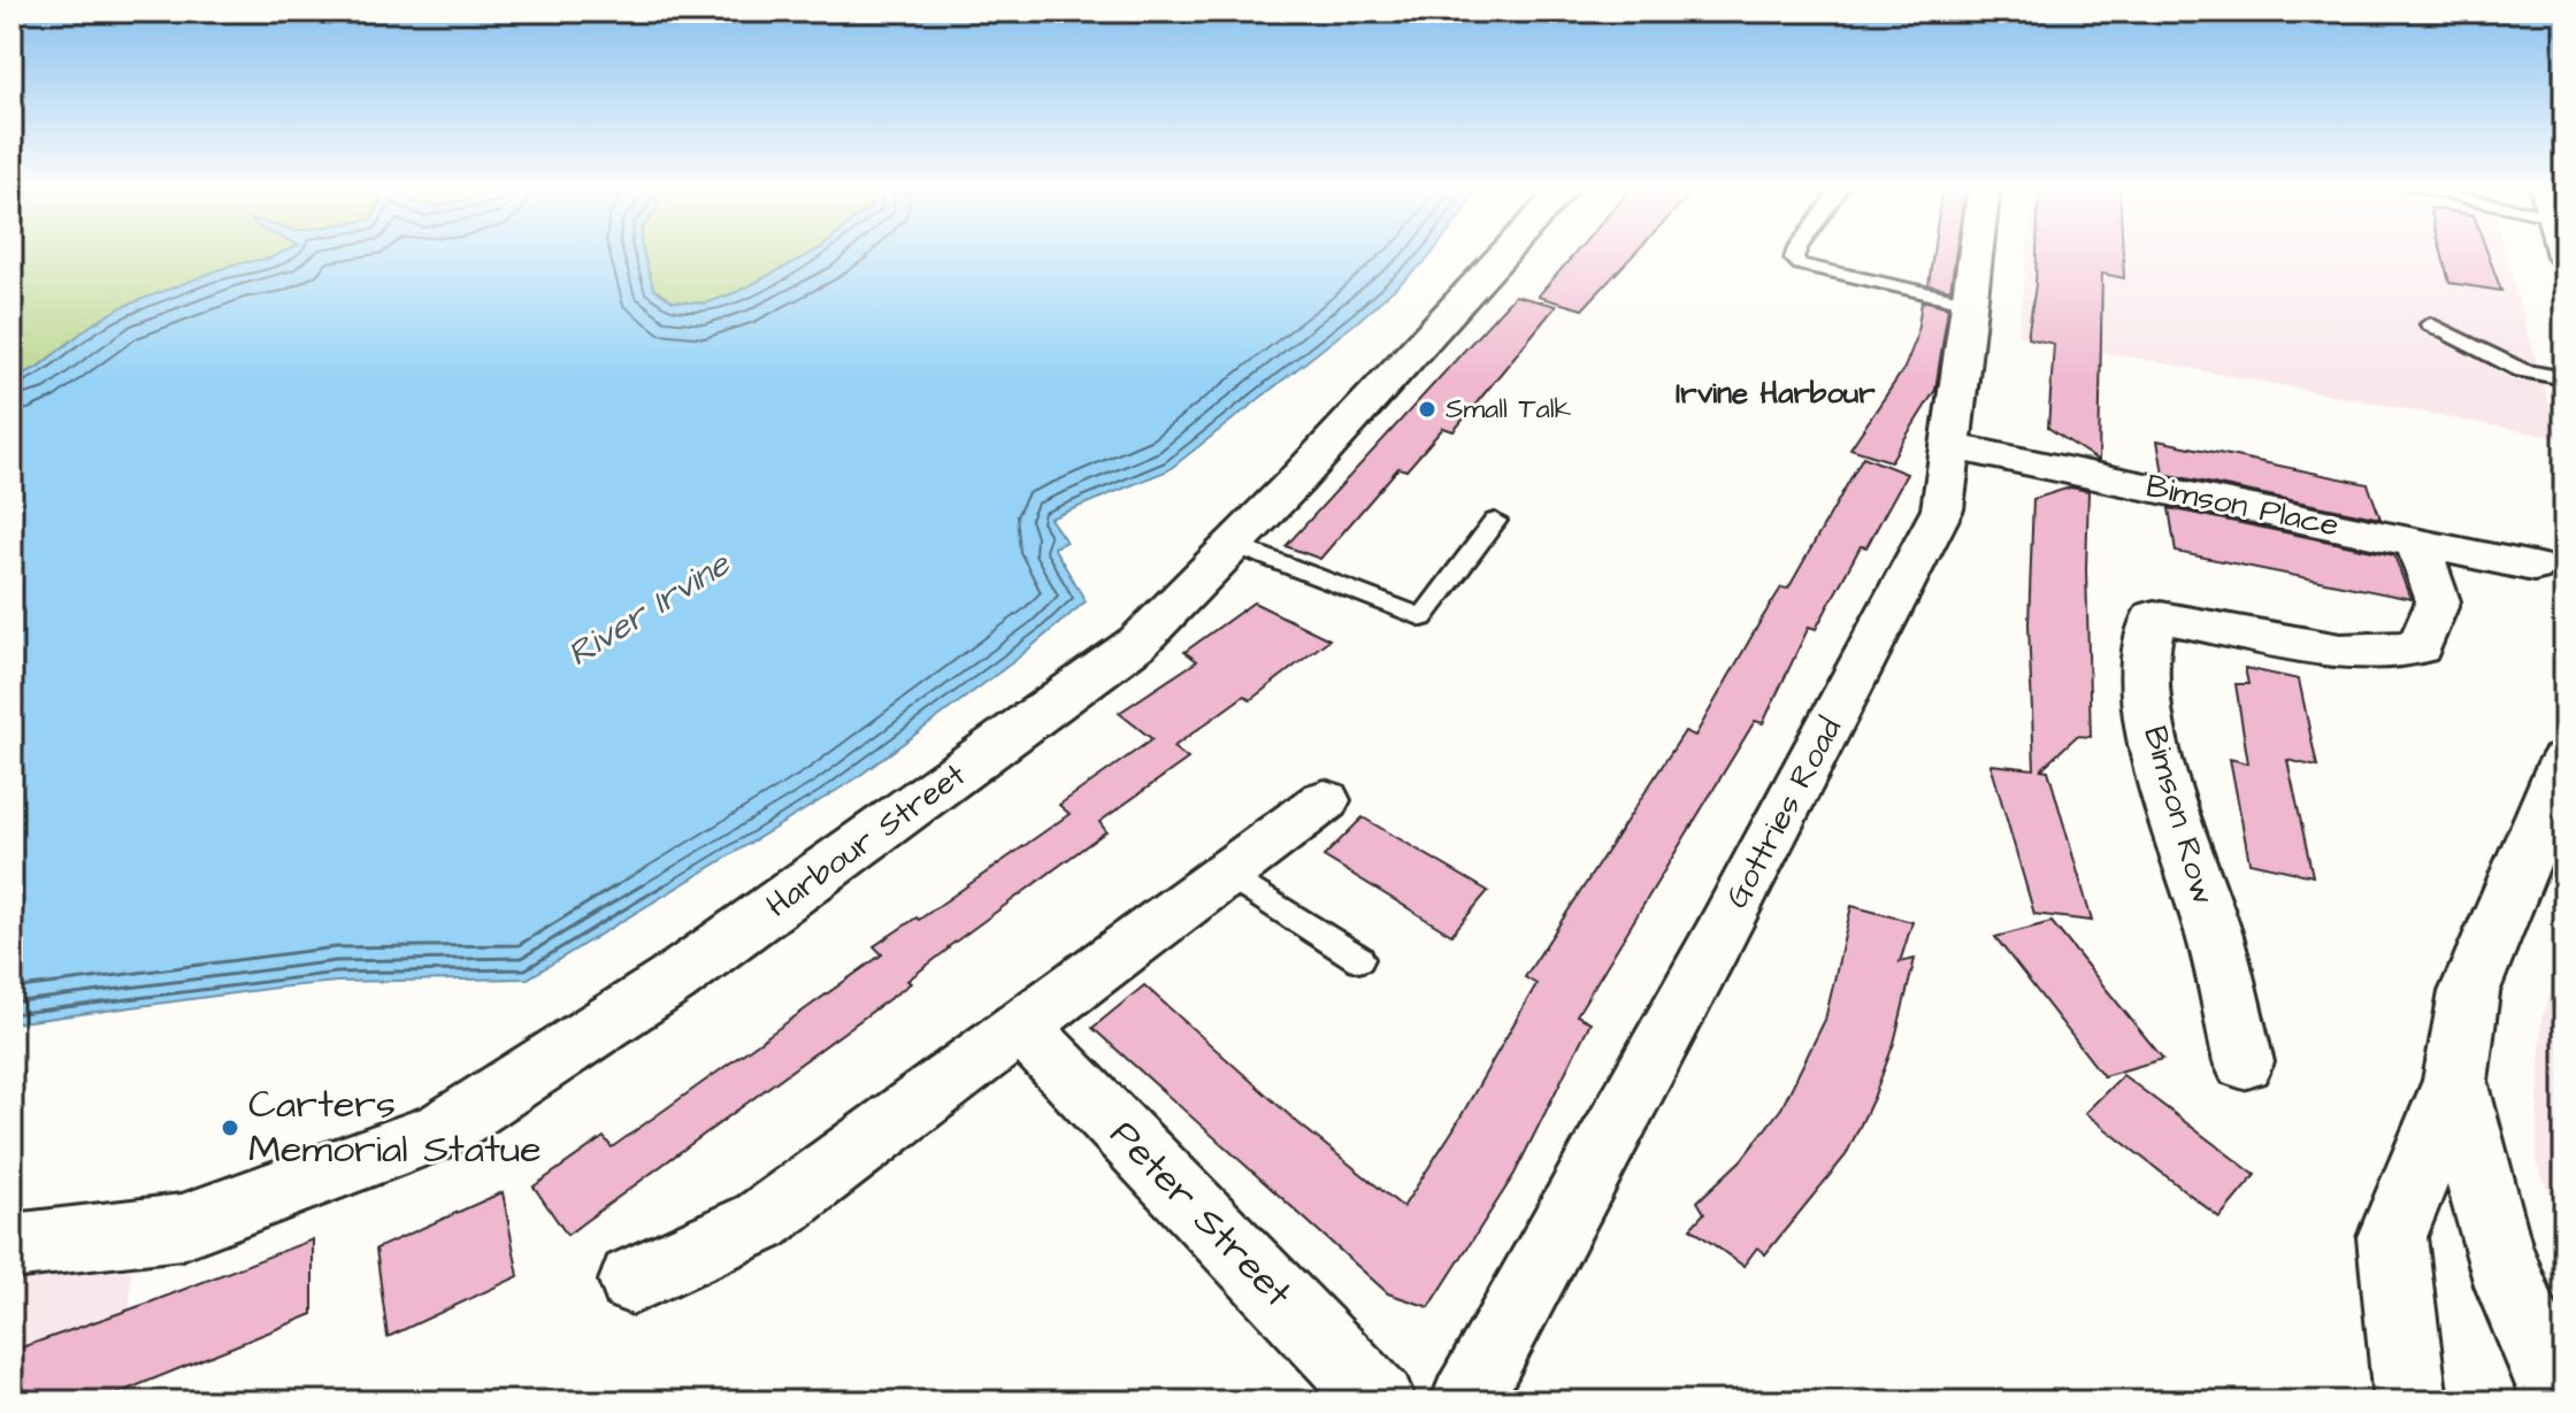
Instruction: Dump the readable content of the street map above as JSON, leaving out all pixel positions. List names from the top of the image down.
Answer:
{
  "streets": {
    "street": [
      "Bimson Place",
      "Gottries Road",
      "Bimson Row",
      "Harbour Street",
      "Peter Street"
    ]
  },
  "crossings": [
    ["Bimson Place", "Gottries Road"],
    ["Bimson Place", "Bimson Row"]
  ],
  "districts": ["Irvine Harbour"],
  "water": ["River Irvine"],
  "places": ["Small Talk", "Carters Memorial Statue"]
}
